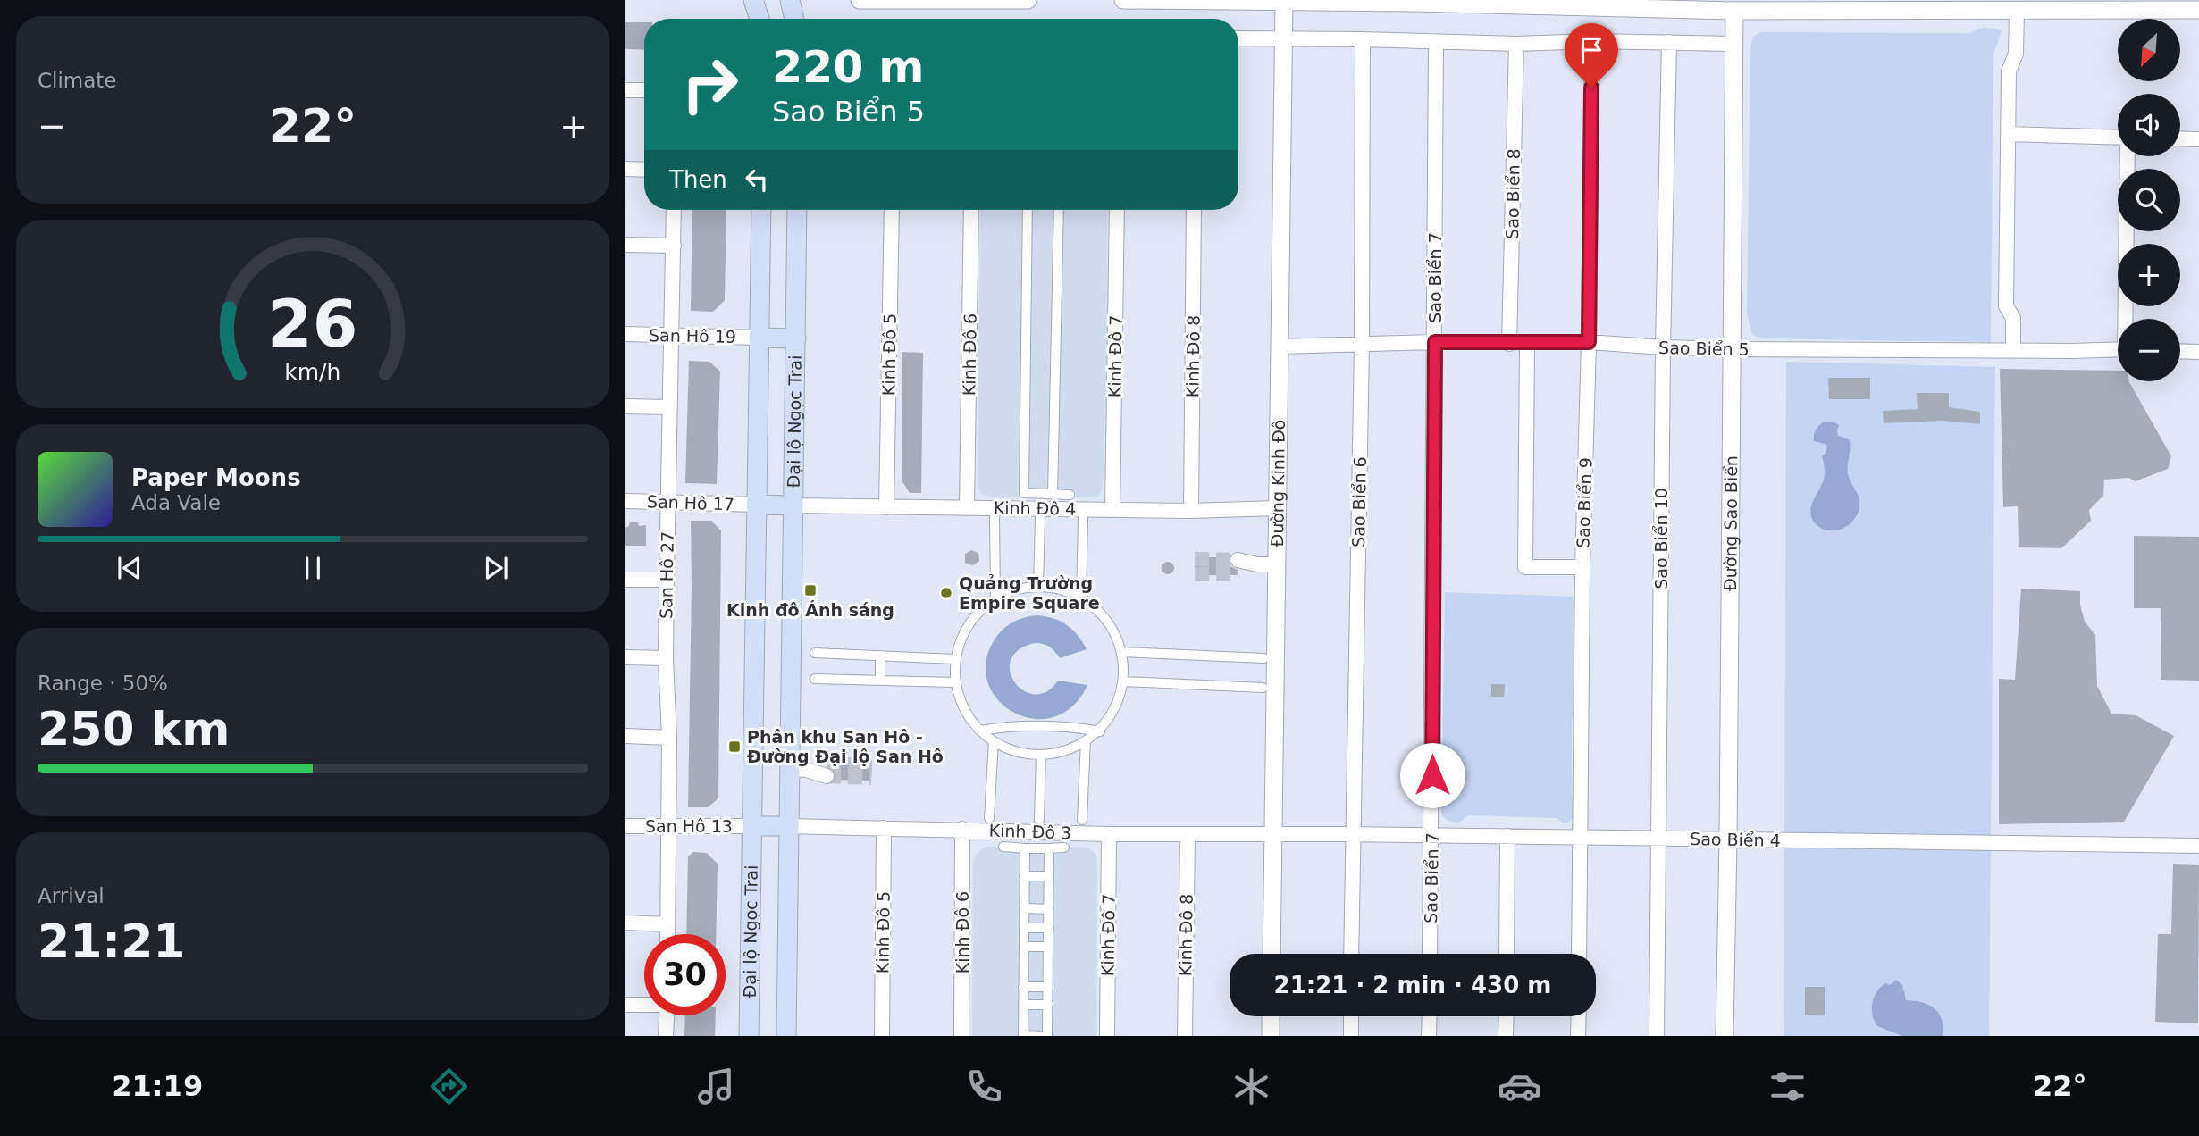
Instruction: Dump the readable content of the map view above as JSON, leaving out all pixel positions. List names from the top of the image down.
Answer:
{
  "streets": {
    "main road": ["Đại lộ Ngọc Trai"],
    "street": [
      "Sao Biển 8",
      "Sao Biển 7",
      "San Hô 19",
      "Sao Biển 5",
      "Kinh Đô 5",
      "Kinh Đô 6",
      "Kinh Đô 7",
      "Kinh Đô 8",
      "Đường Kinh Đô",
      "Sao Biển 6",
      "San Hô 17",
      "Sao Biển 9",
      "Kinh Đô 4",
      "Đường Sao Biển",
      "Sao Biển 10",
      "San Hô 27",
      "San Hô 13",
      "Kinh Đô 3",
      "Sao Biển 4"
    ]
  },
  "crossings": [
    ["Sao Biển 8", "Sao Biển 5"],
    ["Sao Biển 7", "Sao Biển 5"],
    ["Sao Biển 7", "Sao Biển 4"],
    ["San Hô 19", "Đại lộ Ngọc Trai"],
    ["San Hô 19", "San Hô 27"],
    ["Sao Biển 5", "Đường Kinh Đô"],
    ["Sao Biển 5", "Sao Biển 6"],
    ["Sao Biển 5", "Sao Biển 9"],
    ["Sao Biển 5", "Đường Sao Biển"],
    ["Sao Biển 5", "Sao Biển 10"],
    ["Kinh Đô 5", "Kinh Đô 4"],
    ["Kinh Đô 5", "Kinh Đô 3"],
    ["Kinh Đô 6", "Kinh Đô 4"],
    ["Kinh Đô 6", "Kinh Đô 3"],
    ["Kinh Đô 7", "Kinh Đô 4"],
    ["Kinh Đô 7", "Kinh Đô 3"],
    ["Kinh Đô 8", "Kinh Đô 4"],
    ["Kinh Đô 8", "Kinh Đô 3"],
    ["Đại lộ Ngọc Trai", "San Hô 17"],
    ["Đại lộ Ngọc Trai", "Kinh Đô 4"],
    ["Đại lộ Ngọc Trai", "San Hô 13"],
    ["Đại lộ Ngọc Trai", "Kinh Đô 3"],
    ["Đường Kinh Đô", "Kinh Đô 4"],
    ["Đường Kinh Đô", "Kinh Đô 3"],
    ["Đường Kinh Đô", "Sao Biển 4"],
    ["Sao Biển 6", "Sao Biển 4"],
    ["San Hô 17", "San Hô 27"],
    ["Sao Biển 9", "Sao Biển 4"],
    ["Đường Sao Biển", "Sao Biển 4"],
    ["Sao Biển 10", "Sao Biển 4"],
    ["San Hô 27", "San Hô 13"],
    ["Kinh Đô 3", "Sao Biển 4"]
  ],
  "places": {
    "transit": ["Kinh đô Ánh sáng", "Phân khu San Hô - Đường Đại lộ San Hô"],
    "other": ["Quảng Trường Empire Square"]
  },
  "north": "bottom left",
  "page": {
    "tile": [
      "Climate",
      ["Range · 50%", "250 km"],
      ["Arrival", "21:21"]
    ],
    "map_buttons": ["+", "−"],
    "turn": ["220 m", "Sao Biển 5"],
    "heat": ["−", "22°", "+"],
    "then": "Then",
    "song": ["Paper Moons", "Ada Vale"],
    "limit": "30",
    "trip": "21:21 · 2 min · 430 m",
    "tabs": ["21:19", "22°"],
    "gauge": ["26", "km/h"]
  }
}
